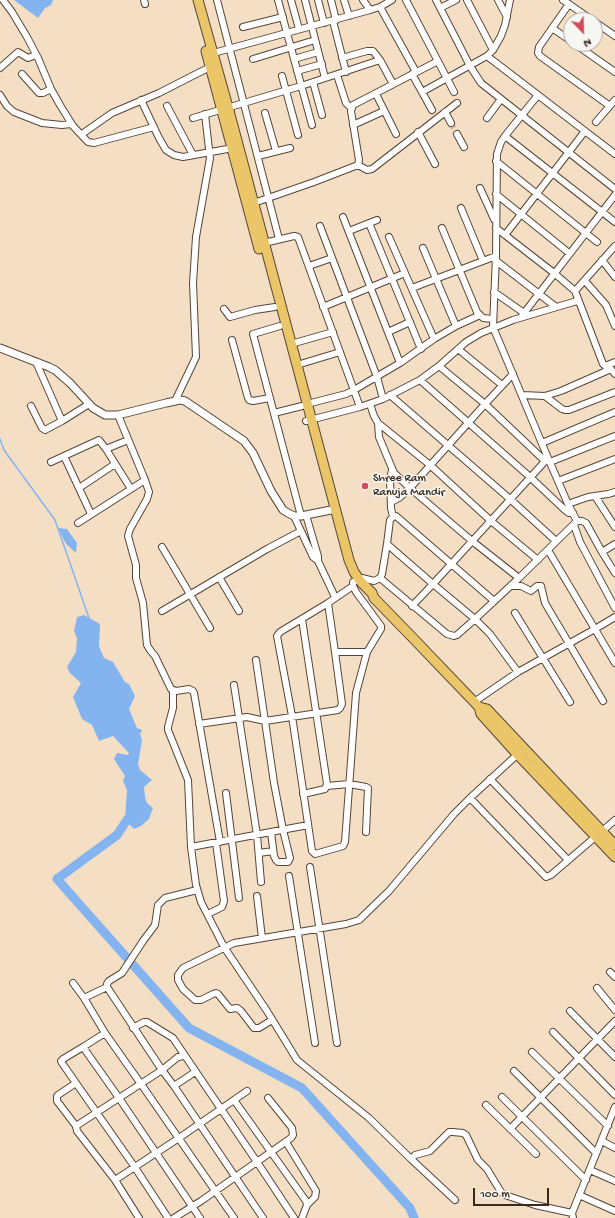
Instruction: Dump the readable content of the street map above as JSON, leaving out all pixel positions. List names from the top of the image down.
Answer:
{
  "places": ["Shree Ram Ranuja Mandir"],
  "scale_bar": "100 m",
  "north": "bottom right"
}
